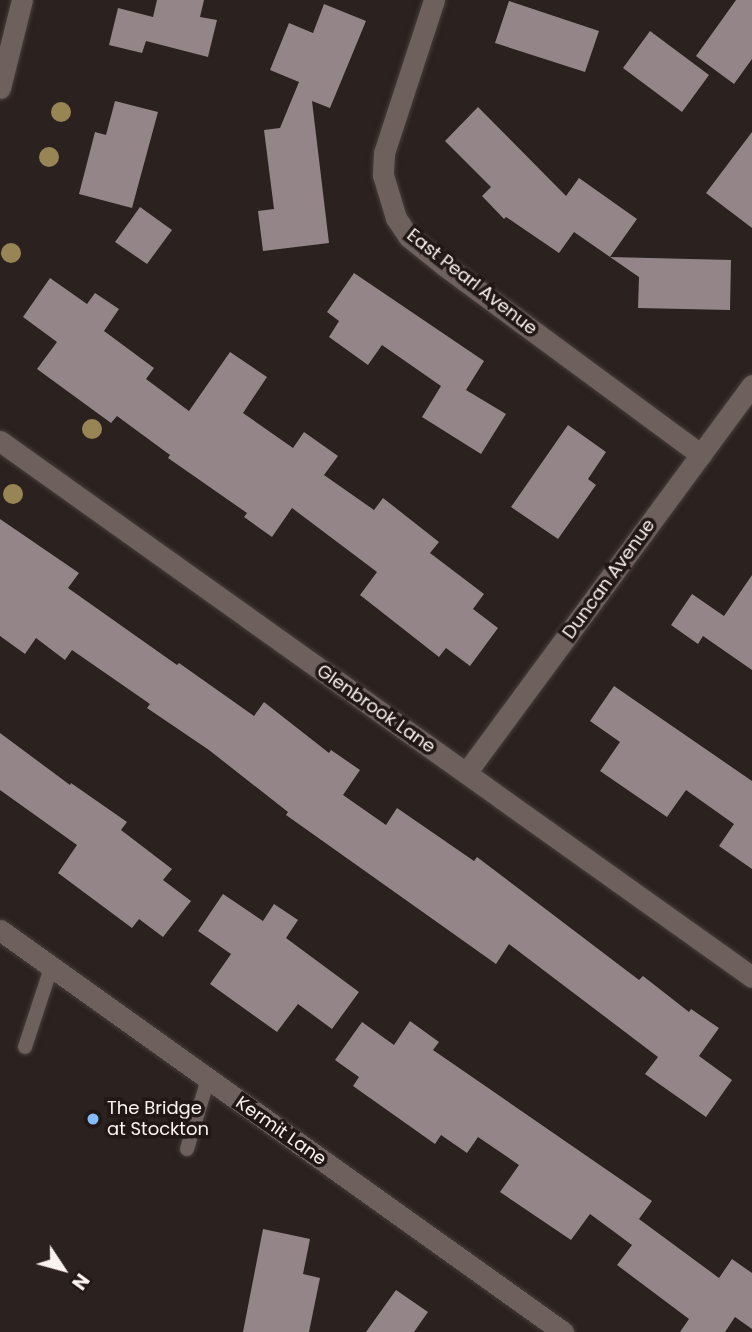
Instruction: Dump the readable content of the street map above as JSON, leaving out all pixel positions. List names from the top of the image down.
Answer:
{
  "streets": {
    "street": [
      "East Pearl Avenue",
      "Duncan Avenue",
      "Glenbrook Lane",
      "Kermit Lane"
    ]
  },
  "crossings": [
    ["East Pearl Avenue", "Duncan Avenue"],
    ["Duncan Avenue", "Glenbrook Lane"]
  ],
  "places": ["The Bridge at Stockton"],
  "north": "bottom right"
}
